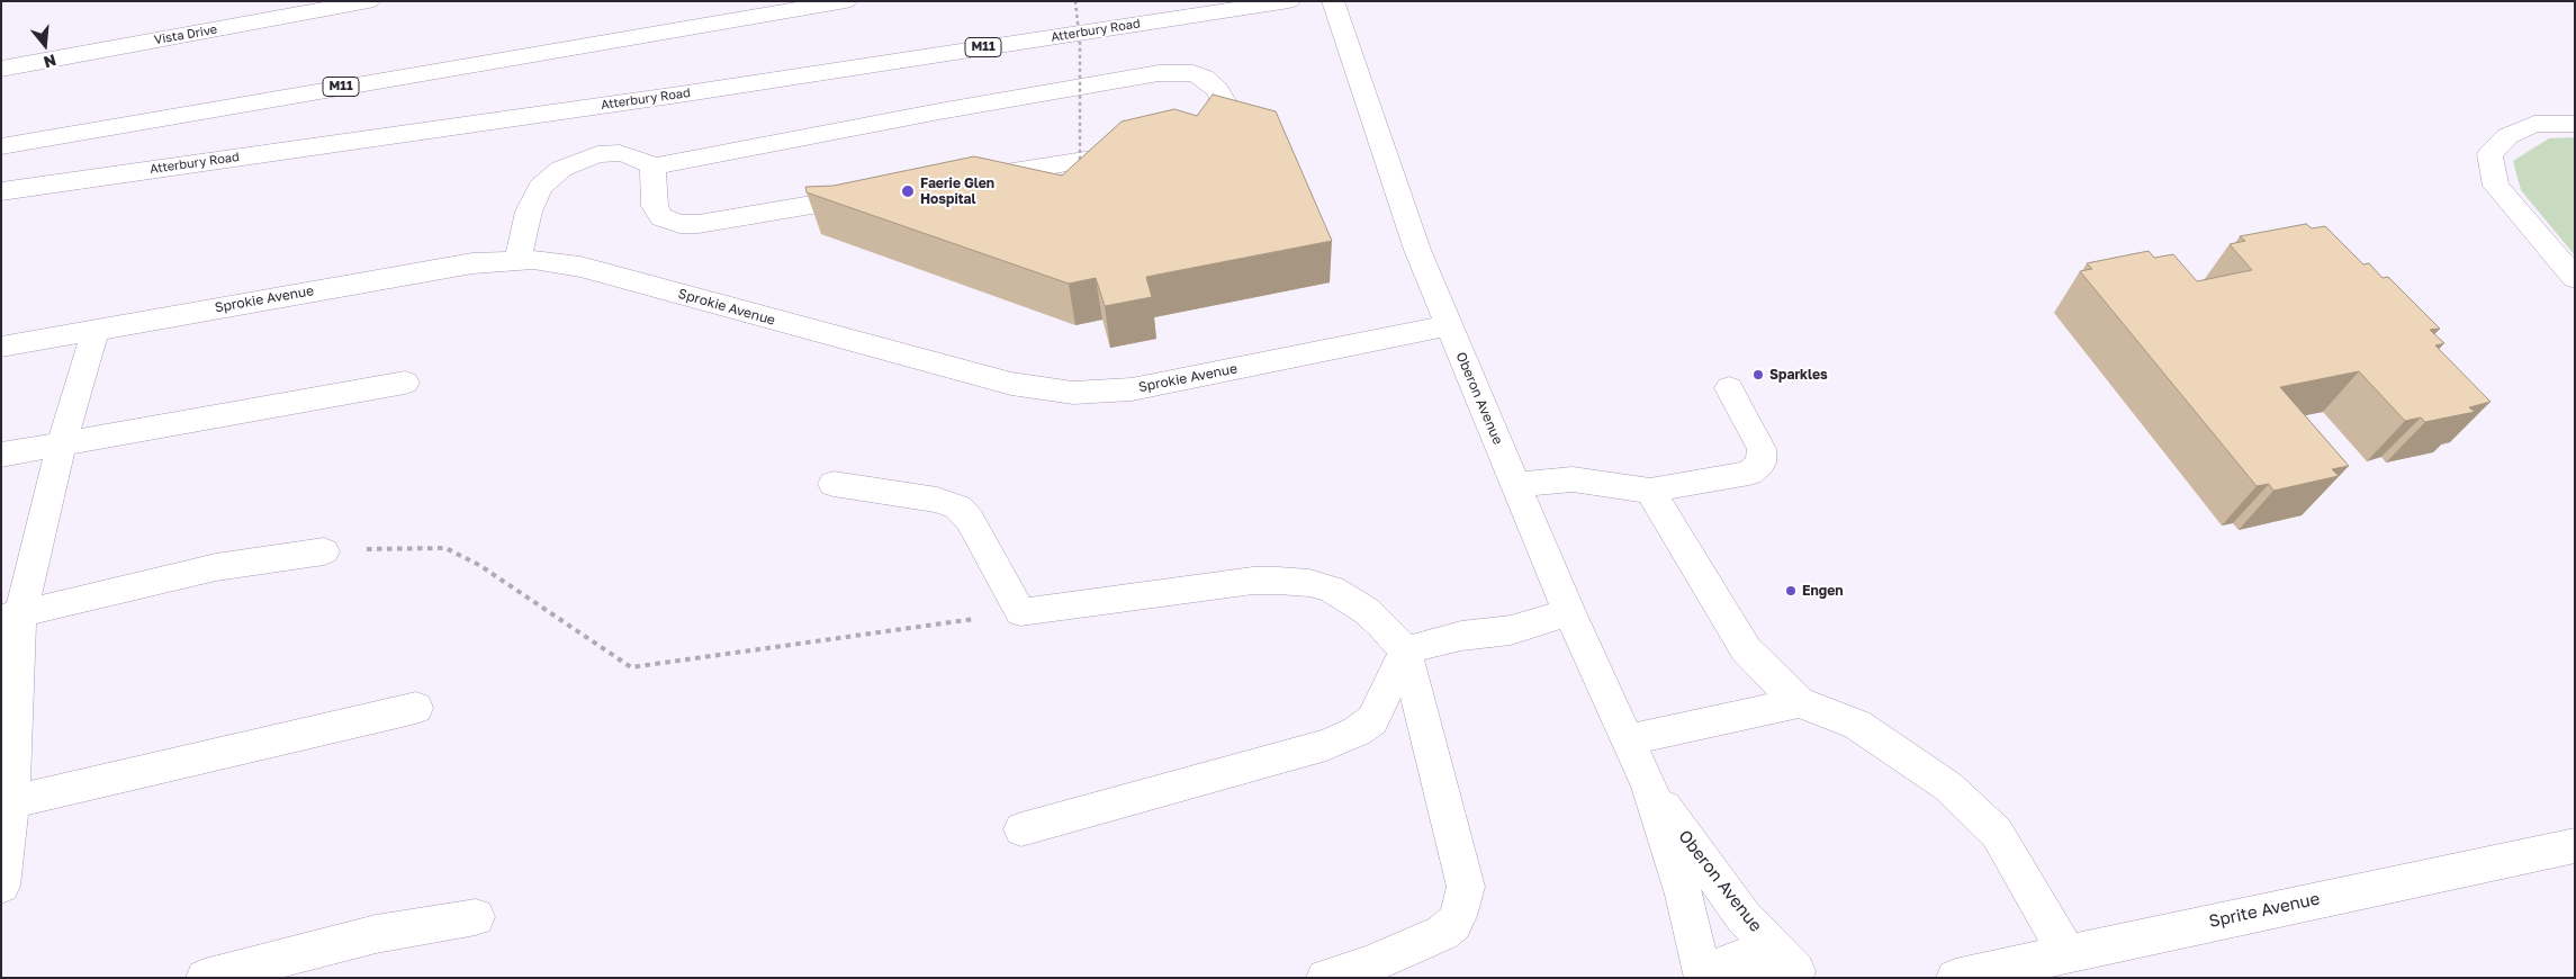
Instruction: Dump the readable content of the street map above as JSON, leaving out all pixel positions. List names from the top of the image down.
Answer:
{
  "streets": {
    "street": [
      "Atterbury Road",
      "Vista Drive",
      "M11",
      "Sprokie Avenue",
      "Oberon Avenue",
      "Sprite Avenue"
    ]
  },
  "crossings": [
    ["Sprokie Avenue", "Oberon Avenue"]
  ],
  "places": ["Faerie Glen Hospital", "Sparkles", "Engen"],
  "north": "bottom"
}
